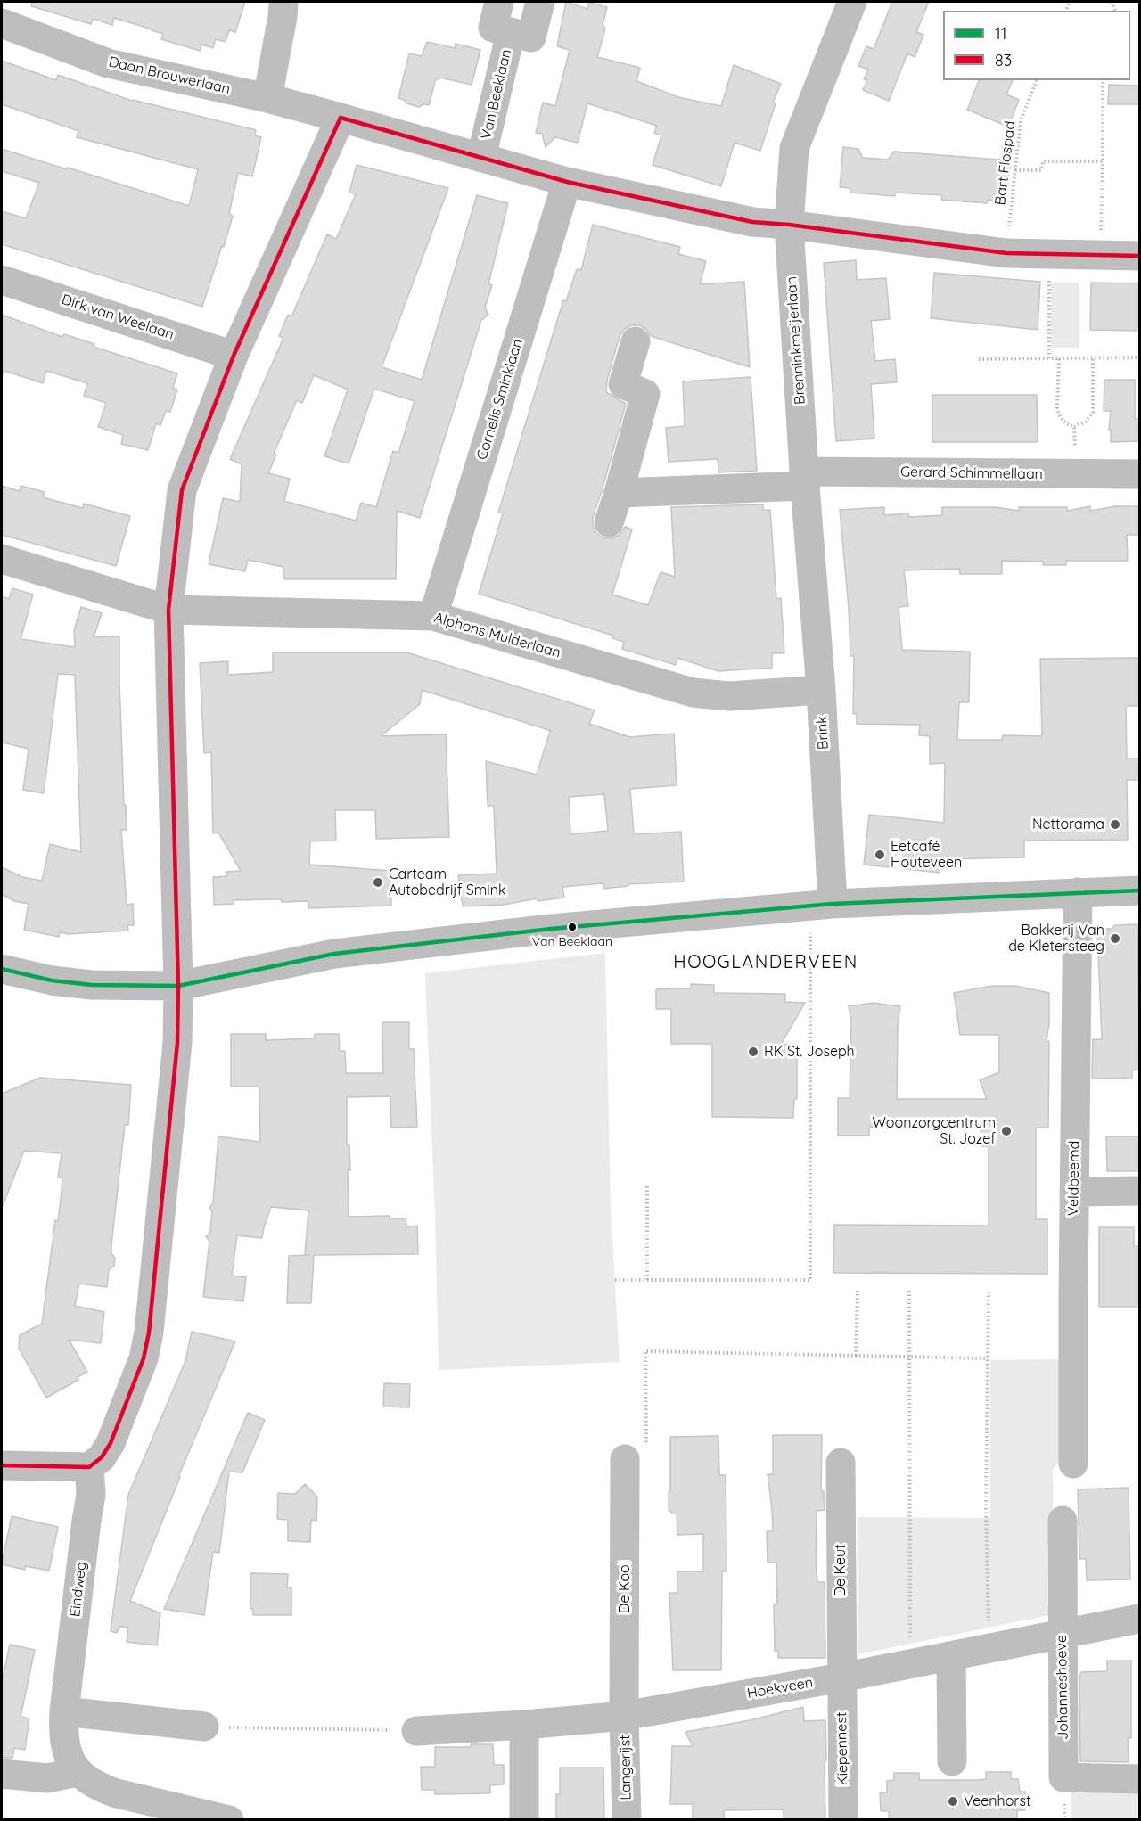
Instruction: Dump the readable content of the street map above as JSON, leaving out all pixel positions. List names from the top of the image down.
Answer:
{
  "streets": {
    "street": [
      "Daan Brouwerlaan",
      "Van Beeklaan",
      "Dirk van Weelaan",
      "Brenninkmeijerlaan",
      "Cornelis Sminklaan",
      "Gerard Schimmellaan",
      "Alphons Mulderlaan",
      "Brink",
      "Veldbeemd",
      "De Keut",
      "De Kooi",
      "Eindweg",
      "Johanneshoeve",
      "Hoekveen",
      "Kiepennest",
      "Langerijst"
    ],
    "path": ["Bart Flospad"]
  },
  "crossings": [
    ["Daan Brouwerlaan", "Van Beeklaan"],
    ["Van Beeklaan", "Bart Flospad"],
    ["Van Beeklaan", "Brenninkmeijerlaan"],
    ["Van Beeklaan", "Cornelis Sminklaan"],
    ["Brenninkmeijerlaan", "Gerard Schimmellaan"],
    ["Brenninkmeijerlaan", "Alphons Mulderlaan"],
    ["Brenninkmeijerlaan", "Brink"],
    ["Cornelis Sminklaan", "Alphons Mulderlaan"],
    ["Alphons Mulderlaan", "Brink"],
    ["De Keut", "Hoekveen"],
    ["De Keut", "Kiepennest"],
    ["De Kooi", "Hoekveen"],
    ["De Kooi", "Langerijst"],
    ["Johanneshoeve", "Hoekveen"],
    ["Hoekveen", "Kiepennest"],
    ["Hoekveen", "Langerijst"]
  ],
  "districts": ["HOOGLANDERVEEN"],
  "places": [
    "Nettorama",
    "Eetcafé Houteveen",
    "Carteam Autobedrijf Smink",
    "Van Beeklaan",
    "Bakkerij Van de Kletersteeg",
    "RK St. Joseph",
    "Woonzorgcentrum St. Jozef",
    "Veenhorst"
  ],
  "lines": ["transit line 83", "transit line 11"],
  "legend": ["11", "83"]
}
